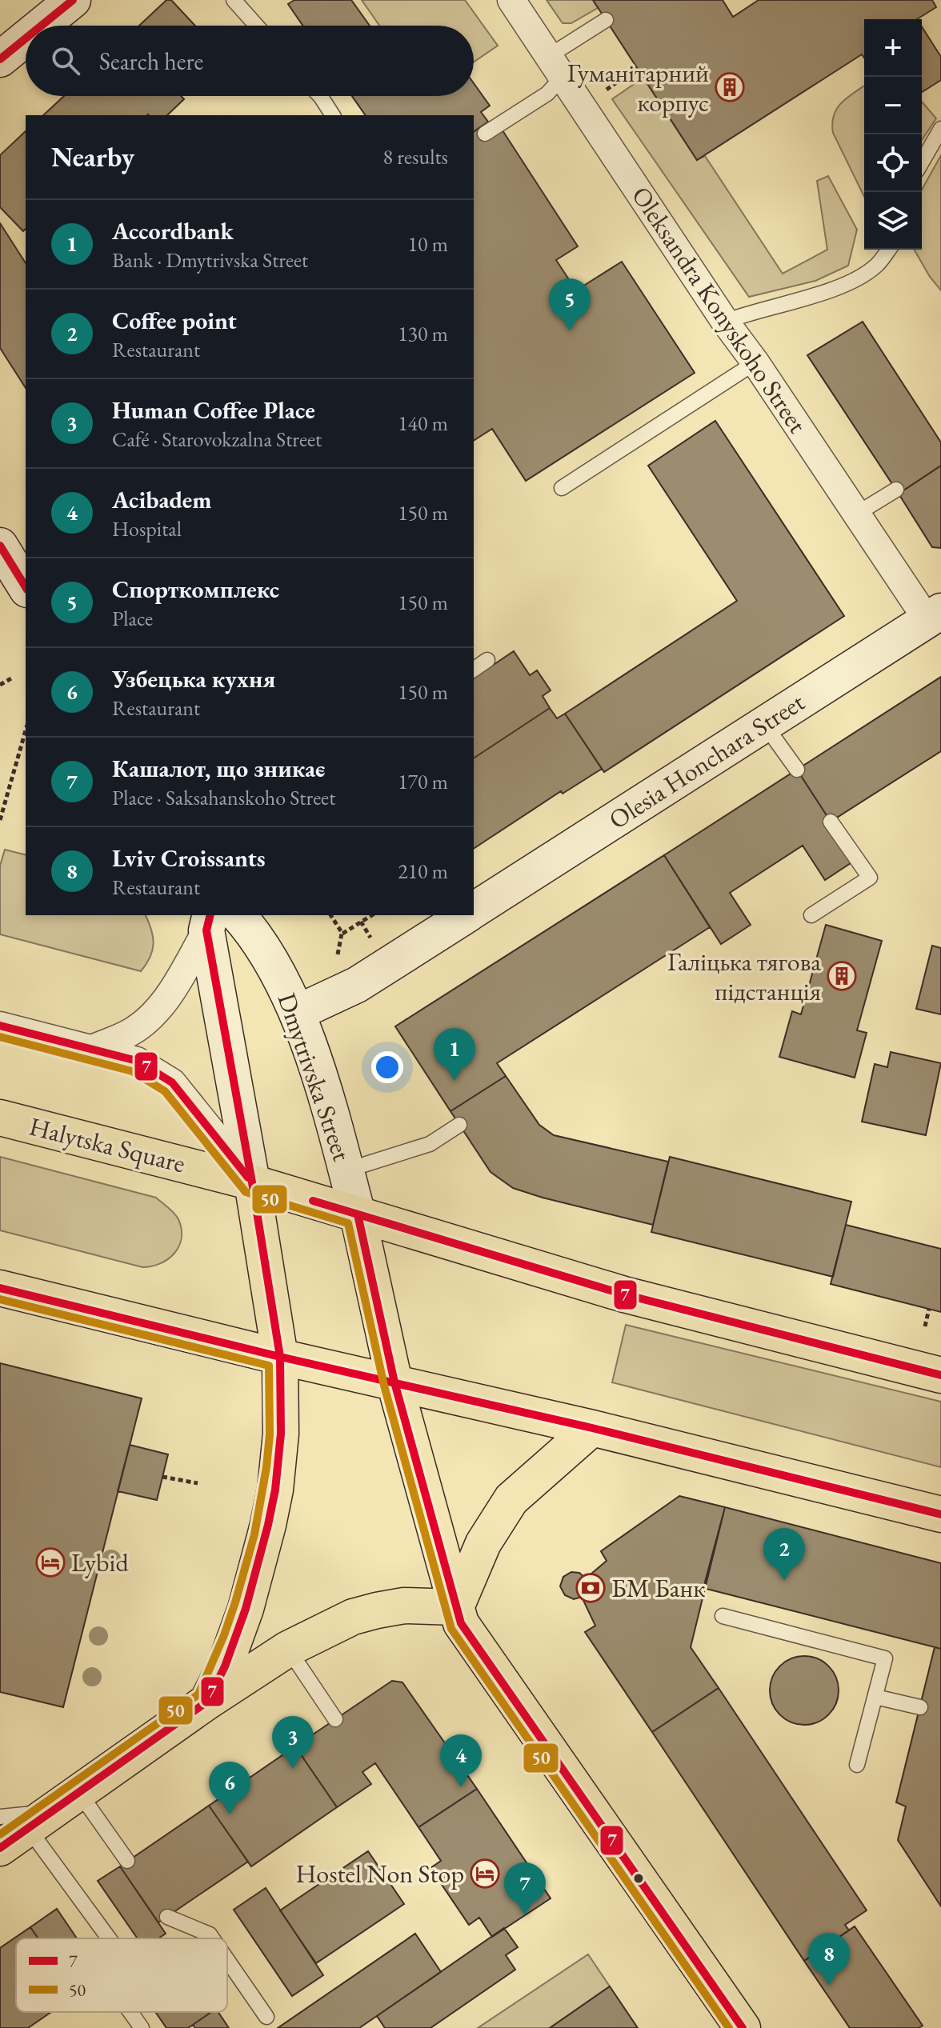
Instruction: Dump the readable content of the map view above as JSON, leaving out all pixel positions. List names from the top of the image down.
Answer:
{
  "streets": {
    "main road": ["Olesia Honchara Street", "Dmytrivska Street", "Halytska Square"],
    "street": ["Oleksandra Konyskoho Street"]
  },
  "crossings": [
    ["Oleksandra Konyskoho Street", "Olesia Honchara Street"],
    ["Olesia Honchara Street", "Dmytrivska Street"],
    ["Dmytrivska Street", "Halytska Square"]
  ],
  "places": {
    "building": ["Гуманітарний корпус", "Галiцька тягова пiдстанцiя"],
    "hotel": ["Lybid", "Hostel Non Stop"],
    "bank": ["БМ Банк"]
  },
  "lines": ["transit line 7", "transit line 50"],
  "legend": ["7", "50"],
  "page": {
    "map_buttons": ["+", "−"],
    "search": "Search here",
    "heading": ["Nearby", "8 results"],
    "list": [
      {
        "mark": "1",
        "name": "Accordbank",
        "note": "Bank · Dmytrivska Street",
        "value": "10 m"
      },
      {
        "mark": "2",
        "name": "Coffee point",
        "note": "Restaurant",
        "value": "130 m"
      },
      {
        "mark": "3",
        "name": "Human Coffee Place",
        "note": "Café · Starovokzalna Street",
        "value": "140 m"
      },
      {
        "mark": "4",
        "name": "Acibadem",
        "note": "Hospital",
        "value": "150 m"
      },
      {
        "mark": "5",
        "name": "Спорткомплекс",
        "note": "Place",
        "value": "150 m"
      },
      {
        "mark": "6",
        "name": "Узбецька кухня",
        "note": "Restaurant",
        "value": "150 m"
      },
      {
        "mark": "7",
        "name": "Кашалот, що зникає",
        "note": "Place · Saksahanskoho Street",
        "value": "170 m"
      },
      {
        "mark": "8",
        "name": "Lviv Croissants",
        "note": "Restaurant",
        "value": "210 m"
      }
    ],
    "pins": [
      "5",
      "1",
      "2",
      "3",
      "4",
      "6",
      "7",
      "8"
    ]
  }
}
